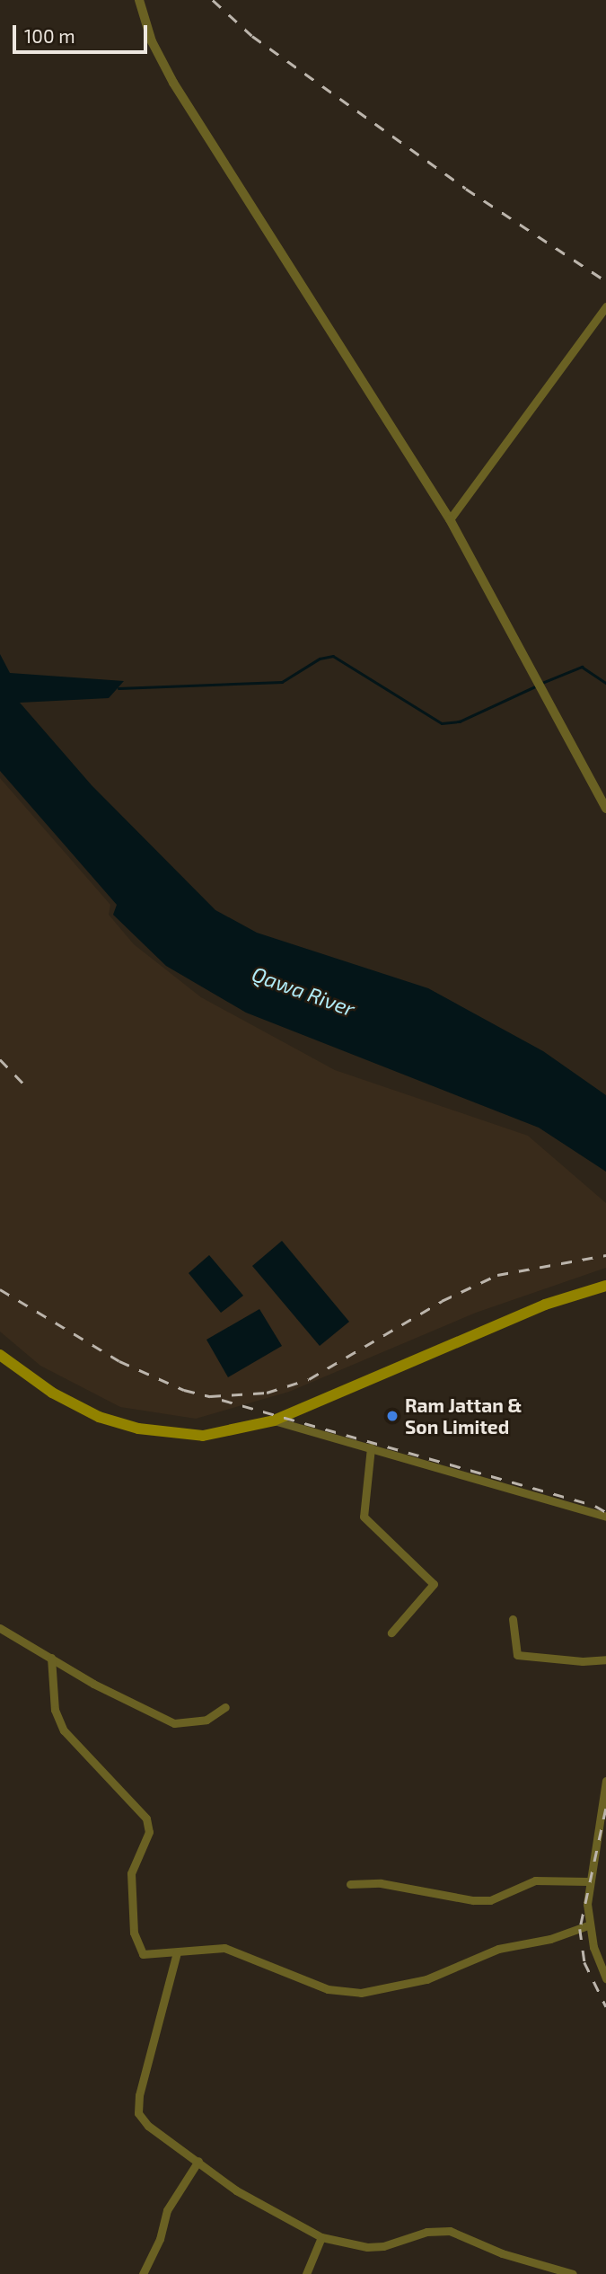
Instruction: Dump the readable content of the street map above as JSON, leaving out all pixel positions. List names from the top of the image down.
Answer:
{
  "water": ["Qawa River"],
  "places": ["Ram Jattan & Son Limited"],
  "scale_bar": "100 m"
}
